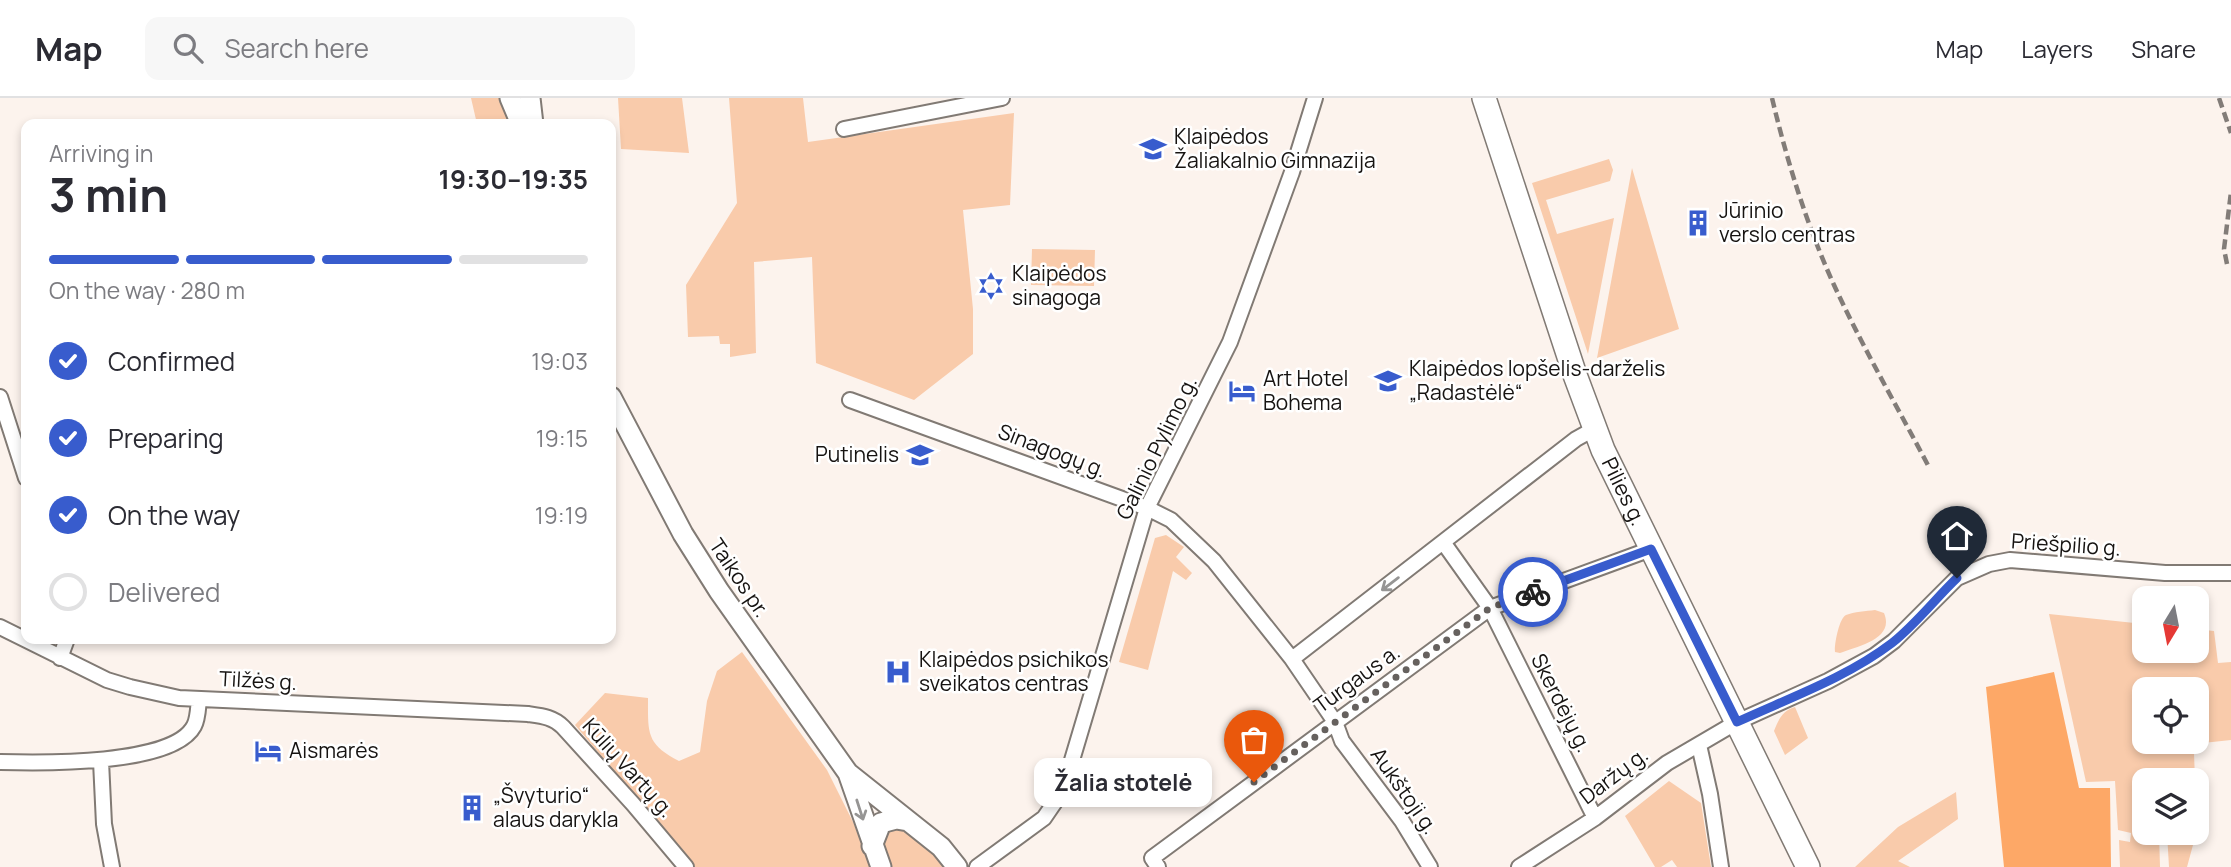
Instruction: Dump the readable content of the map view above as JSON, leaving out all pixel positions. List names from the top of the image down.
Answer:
{
  "streets": {
    "main road": ["Pilies g."],
    "street": [
      "Galinio Pylimo g.",
      "Sinagogų g.",
      "Priešpilio g.",
      "Taikos pr.",
      "Turgaus a.",
      "Tilžės g.",
      "Skerdėjų g.",
      "Kūlių Vartų g.",
      "Daržų g.",
      "Aukštoji g."
    ]
  },
  "crossings": [
    ["Galinio Pylimo g.", "Sinagogų g."],
    ["Sinagogų g.", "Turgaus a."],
    ["Sinagogų g.", "Aukštoji g."],
    ["Pilies g.", "Priešpilio g."],
    ["Pilies g.", "Turgaus a."],
    ["Pilies g.", "Daržų g."],
    ["Priešpilio g.", "Daržų g."],
    ["Turgaus a.", "Skerdėjų g."],
    ["Tilžės g.", "Kūlių Vartų g."],
    ["Skerdėjų g.", "Daržų g."]
  ],
  "places": {
    "school or university": ["Klaipėdos Žaliakalnio Gimnazija", "Klaipėdos lopšelis-darželis „Radastėlė“", "Putinelis"],
    "building": ["Jūrinio verslo centras", "„Švyturio“ alaus darykla"],
    "synagogue": ["Klaipėdos sinagoga"],
    "hotel": ["Art Hotel Bohema", "Aismarės"],
    "hospital": ["Klaipėdos psichikos sveikatos centras"],
    "other": ["Žalia stotelė"]
  },
  "north": "bottom",
  "page": {
    "header": "Map",
    "search": "Search here",
    "nav": ["Map", "Layers", "Share"],
    "heading": ["3 min", "Arriving in", "19:30–19:35"],
    "bar": "On the way · 280 m",
    "list": [
      ["Confirmed", "19:03"],
      ["Preparing", "19:15"],
      ["On the way", "19:19"],
      "Delivered"
    ],
    "bubble": "Žalia stotelė"
  }
}
